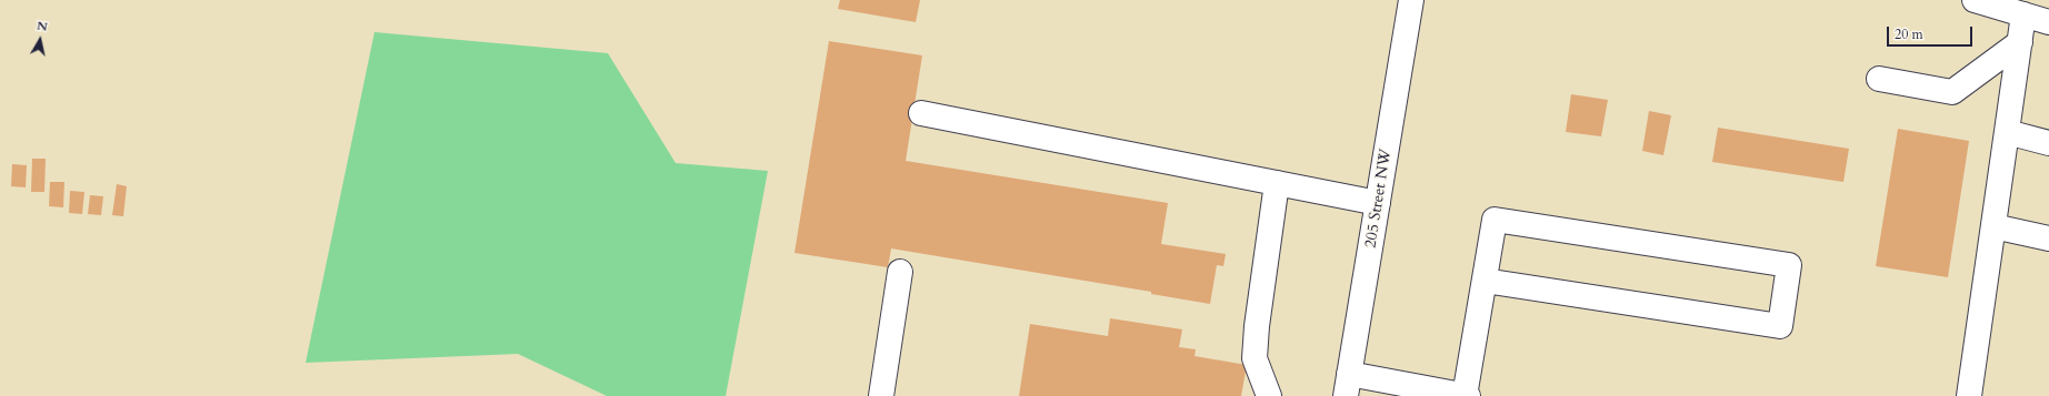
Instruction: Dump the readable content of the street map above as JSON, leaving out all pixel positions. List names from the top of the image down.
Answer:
{
  "streets": {
    "street": ["205 Street NW"]
  },
  "scale_bar": "20 m",
  "north": "top"
}
